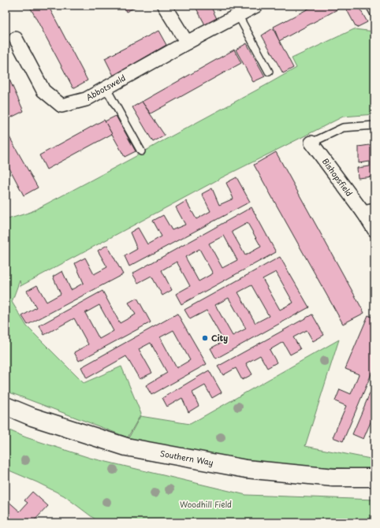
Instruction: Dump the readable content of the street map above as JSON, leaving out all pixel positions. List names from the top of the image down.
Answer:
{
  "streets": {
    "main road": ["Southern Way"],
    "street": ["Abbotsweld", "Bishopsfield"]
  },
  "parks": ["Woodhill Field"],
  "places": ["City"]
}
